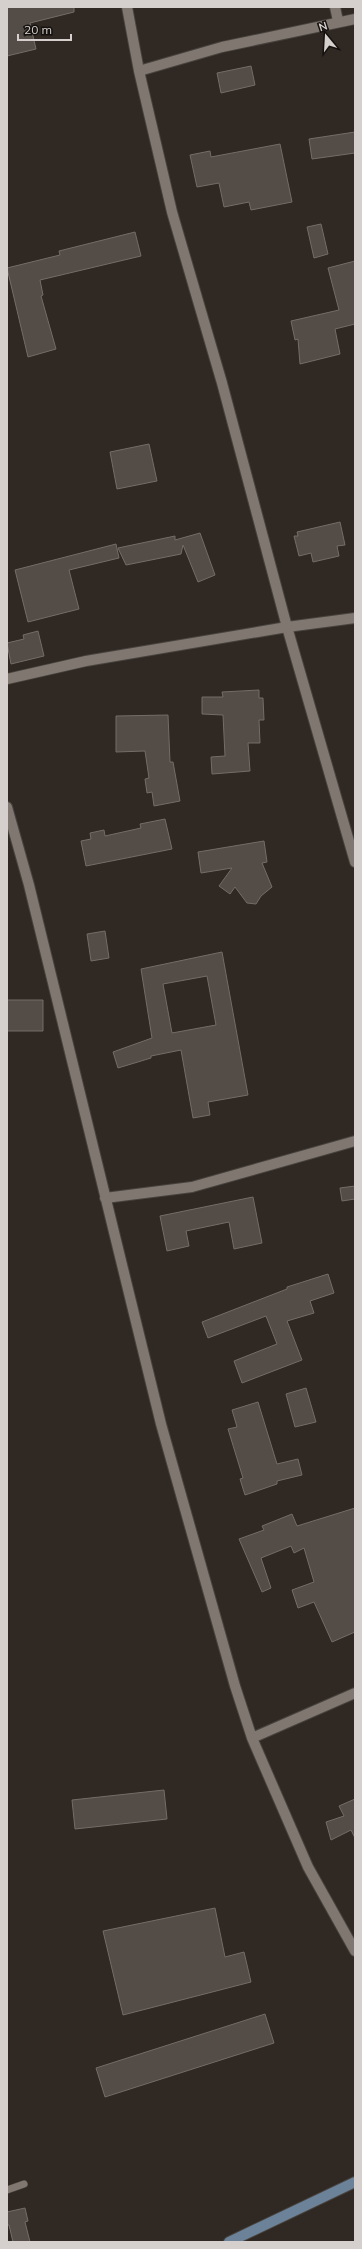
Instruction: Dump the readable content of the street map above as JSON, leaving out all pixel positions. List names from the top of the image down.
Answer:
{
  "scale_bar": "20 m",
  "north": "top"
}
